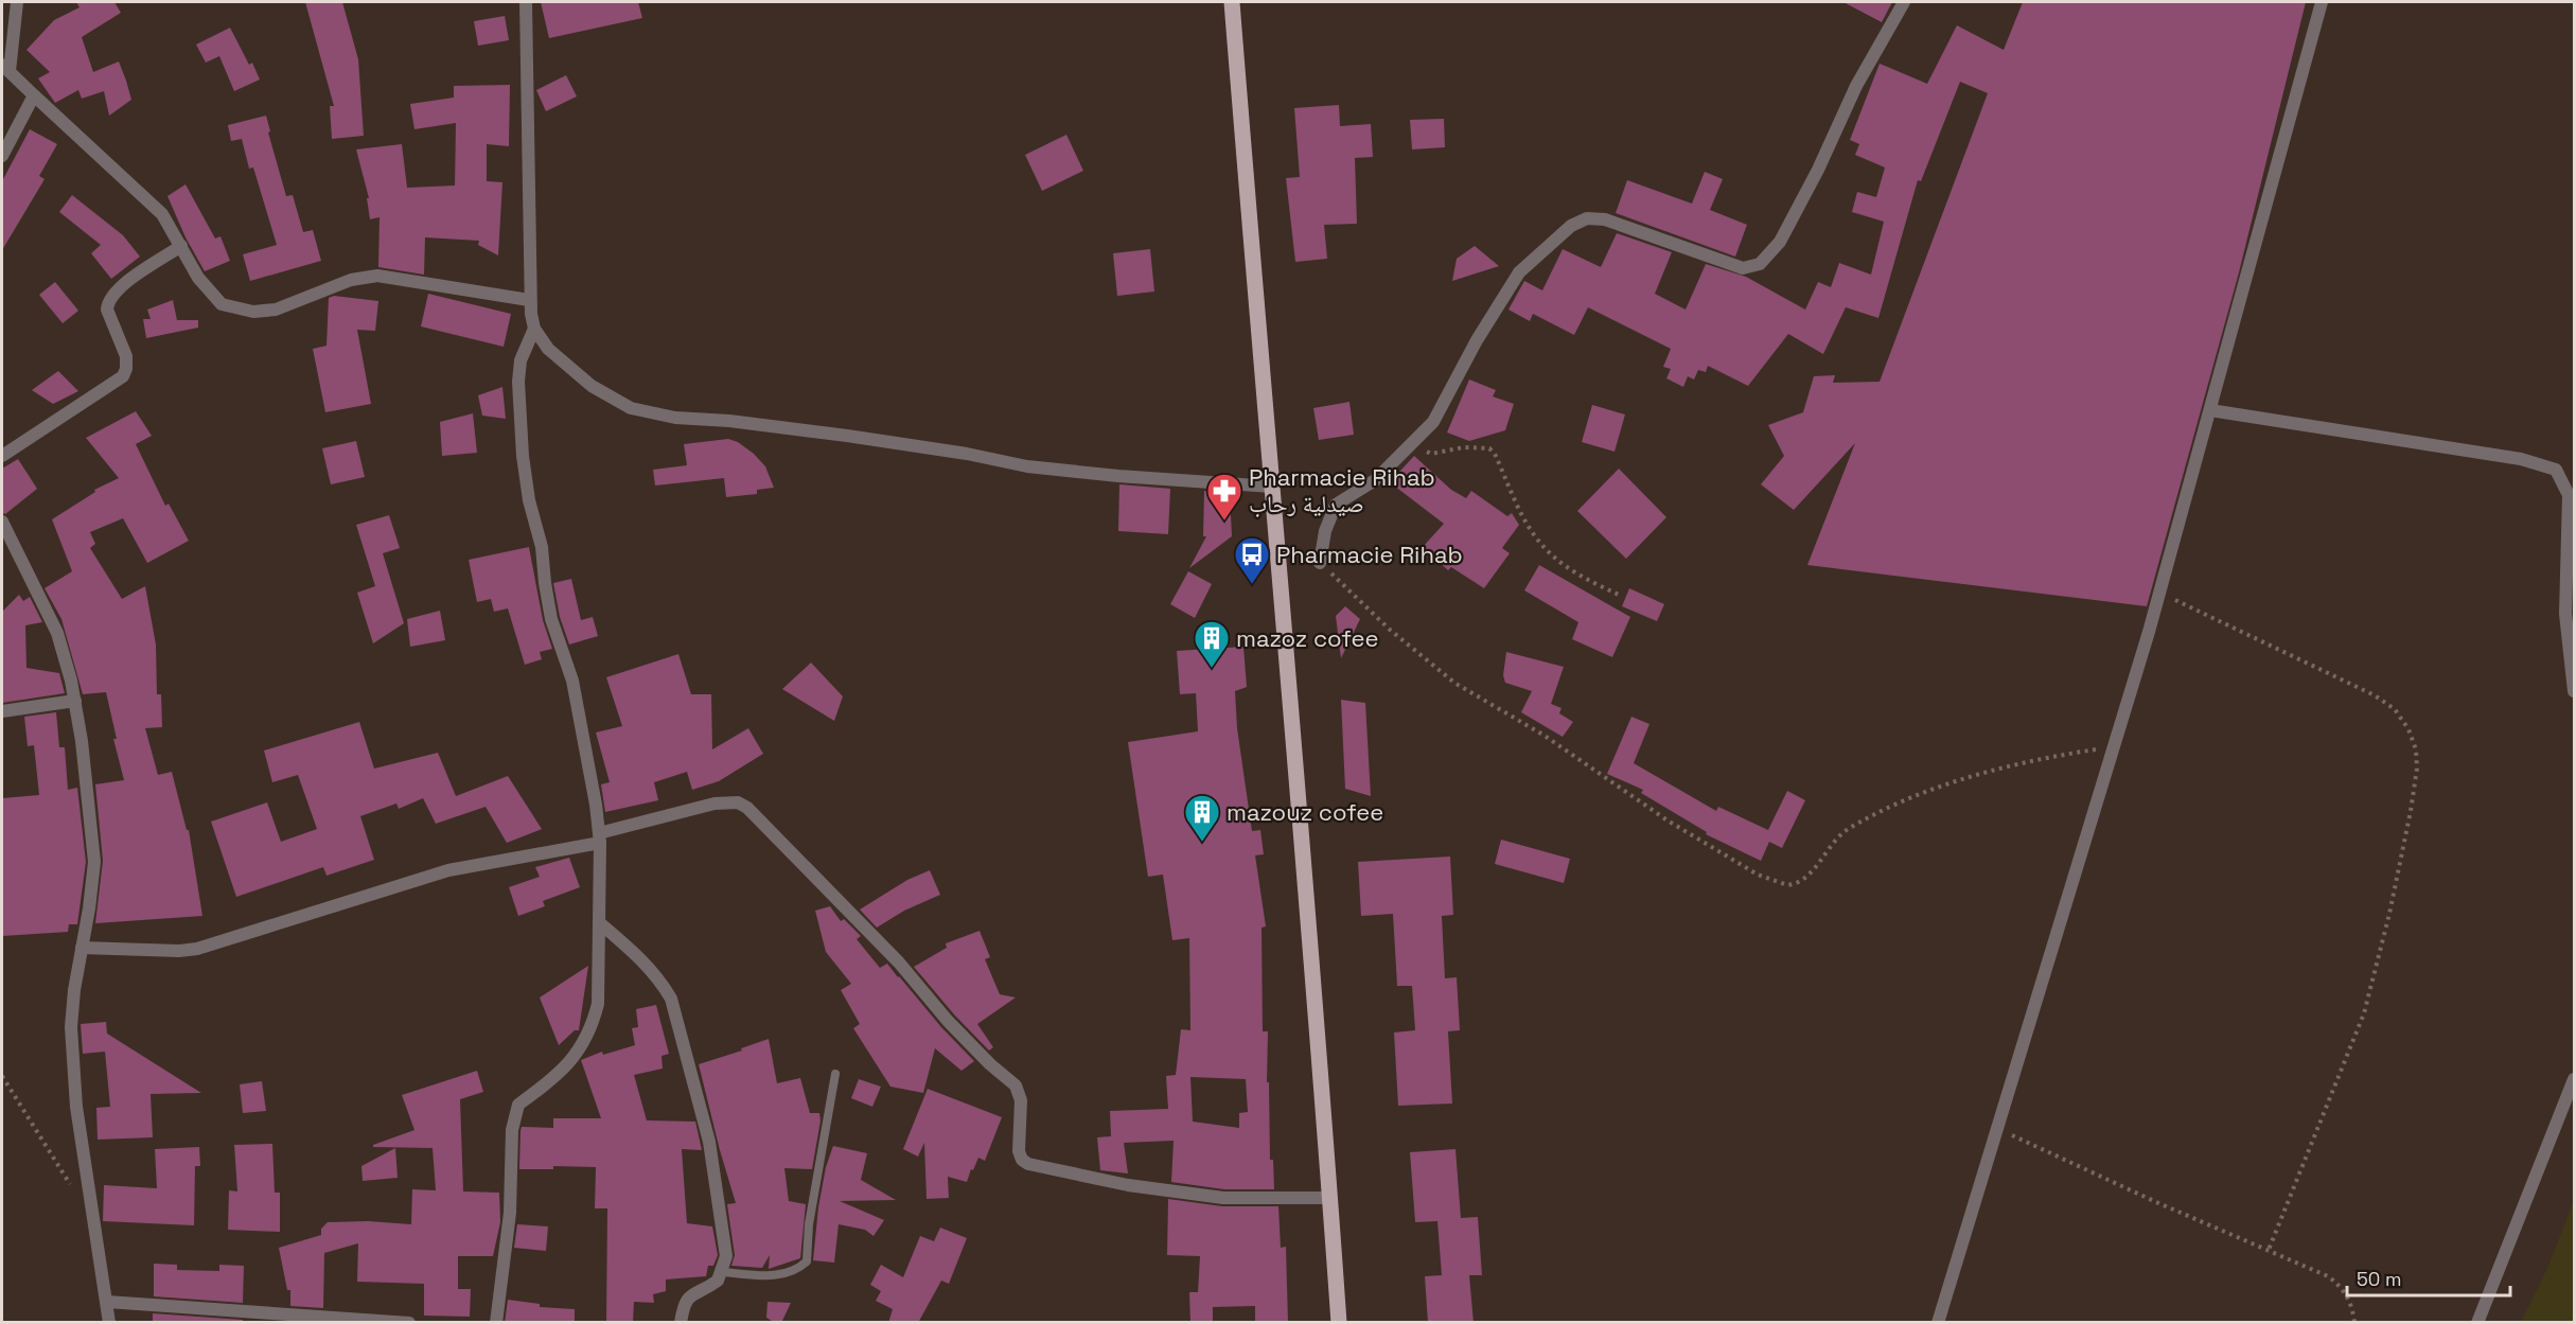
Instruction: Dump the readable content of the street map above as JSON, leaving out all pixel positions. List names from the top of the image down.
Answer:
{
  "places": {
    "pharmacy": ["Pharmacie Rihab صيدلية رحاب"],
    "bus stop": ["Pharmacie Rihab"],
    "building": ["mazoz cofee", "mazouz cofee"]
  },
  "scale_bar": "50 m"
}
